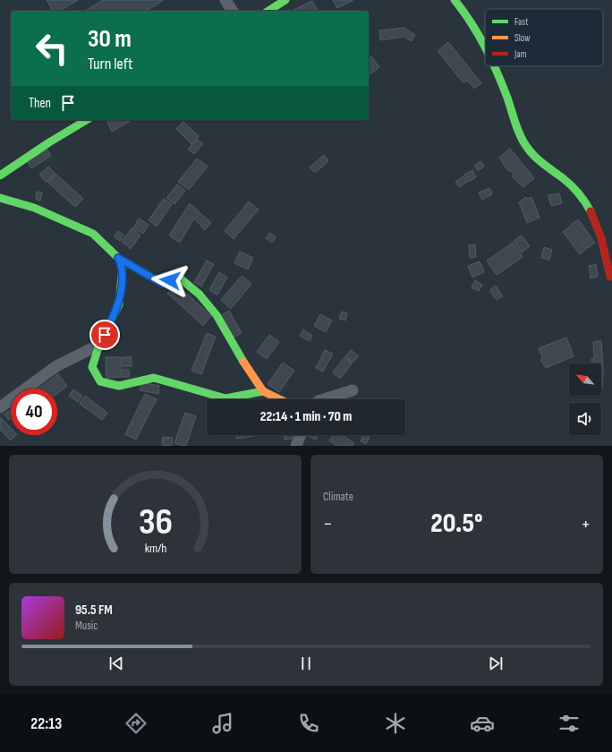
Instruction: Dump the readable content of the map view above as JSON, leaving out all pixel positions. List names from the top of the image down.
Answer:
{
  "legend": ["Fast", "Slow", "Jam"],
  "north": "top left",
  "page": {
    "turn": ["30 m", "Turn left"],
    "then": "Then",
    "limit": "40",
    "trip": "22:14 · 1 min · 70 m",
    "tile": "Climate",
    "heat": ["−", "20.5°", "+"],
    "song": ["95.5 FM", "Music"],
    "tabs": "22:13",
    "gauge": ["36", "km/h"]
  }
}
